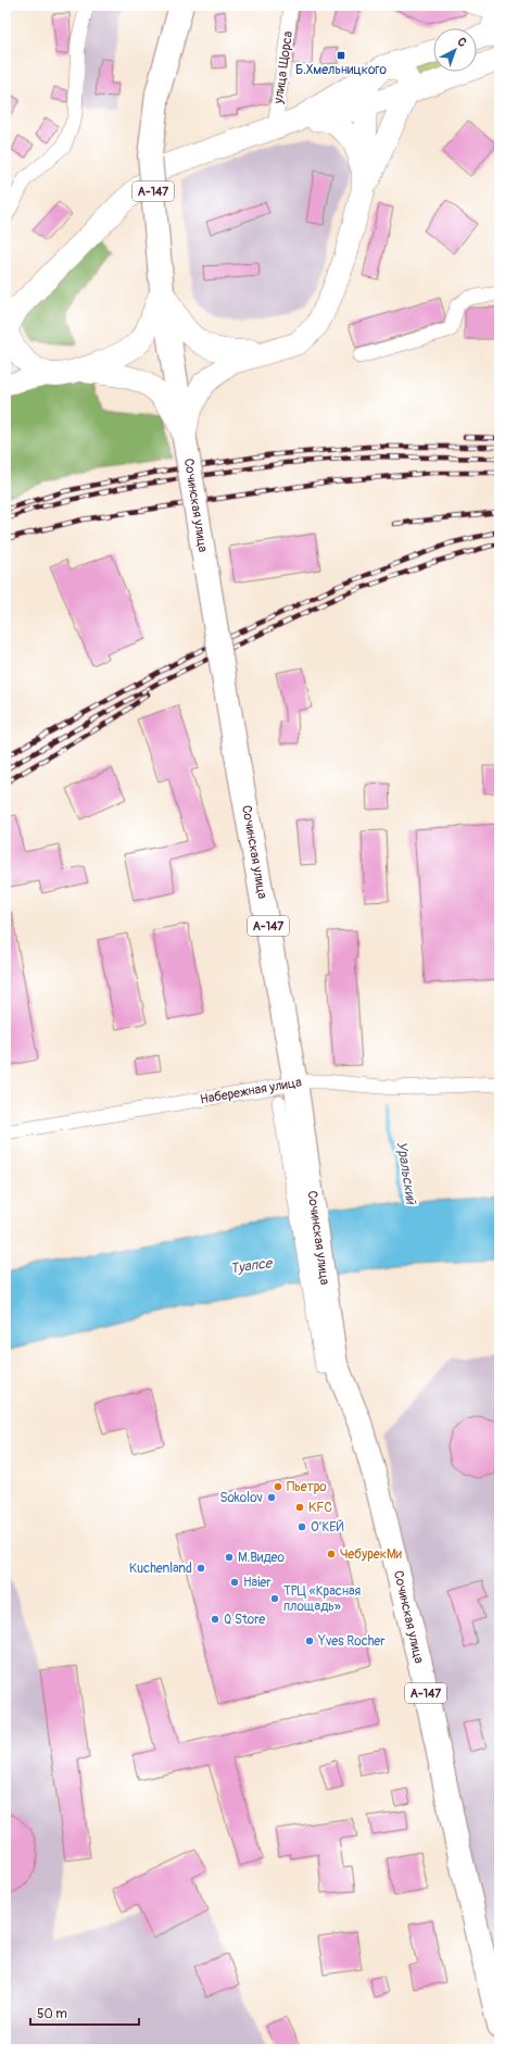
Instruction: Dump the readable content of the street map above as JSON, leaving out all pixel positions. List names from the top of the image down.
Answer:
{
  "streets": {
    "highway": ["А-147", "Сочинская улица"],
    "street": ["улица Щорса", "Набережная улица"]
  },
  "crossings": [
    ["А-147", "Сочинская улица"],
    ["Сочинская улица", "Набережная улица"]
  ],
  "water": ["Уральский", "Туапсе"],
  "places": {
    "transit": ["Б.Хмельницкого"],
    "other": [
      "Пьетро",
      "Sokolov",
      "KFC",
      "О’КЕЙ",
      "ЧебурекМи",
      "М.Видео",
      "Kuchenland",
      "Haier",
      "ТРЦ «Красная площадь»",
      "Q Store",
      "Yves Rocher"
    ]
  },
  "scale_bar": "50 m",
  "north": "top right"
}
